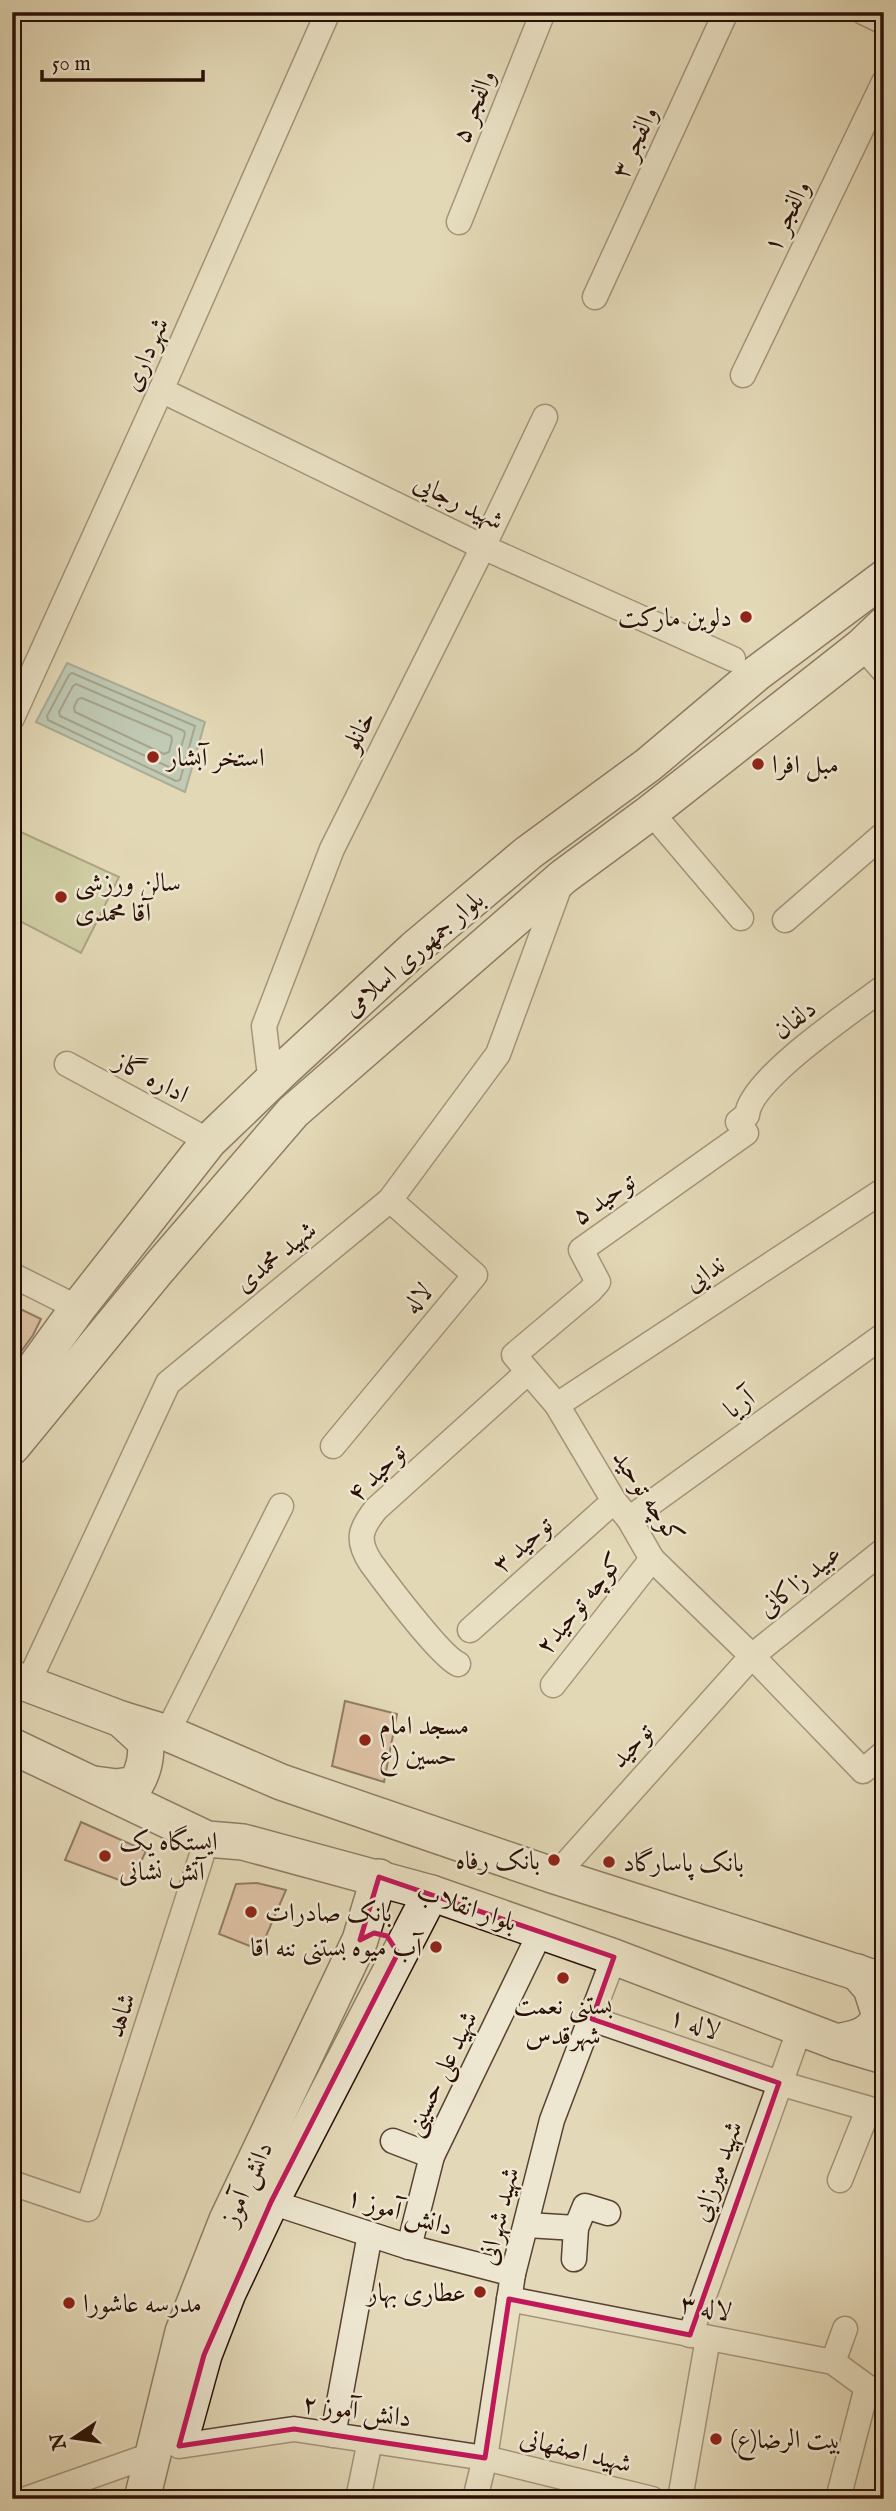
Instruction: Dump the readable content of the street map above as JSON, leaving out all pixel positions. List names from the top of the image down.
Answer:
{
  "streets": {
    "main road": ["بلوار جمهوری اسلامی", "بلوار انقلاب", "دانش آموز"],
    "street": [
      "والفجر ۵",
      "والفجر ۳",
      "والفجر ۱",
      "شهرداری",
      "شهید رجایی",
      "خانلو",
      "دلفان",
      "اداره گاز",
      "توحید ۵",
      "شهید محمدی",
      "ندایی",
      "لاله",
      "آریا",
      "توحید ۴",
      "کوچه توحید",
      "توحید ۳",
      "عبید زاکانی",
      "کوچه توحید۲",
      "توحید",
      "شاهد",
      "لاله ۱",
      "شهید علی حسینی",
      "شهید میرزایی",
      "دانش آموز ۱",
      "شهید شهرانی",
      "لاله ۳",
      "دانش آموز ۲",
      "شهید اصفهانی"
    ]
  },
  "crossings": [
    ["شهرداری", "شهید رجایی"],
    ["شهید رجایی", "خانلو"],
    ["خانلو", "بلوار جمهوری اسلامی"],
    ["بلوار جمهوری اسلامی", "اداره گاز"],
    ["بلوار جمهوری اسلامی", "شهید محمدی"],
    ["دلفان", "توحید ۵"],
    ["توحید ۵", "توحید ۴"],
    ["توحید ۵", "کوچه توحید"],
    ["شهید محمدی", "لاله"],
    ["ندایی", "کوچه توحید"],
    ["آریا", "کوچه توحید"],
    ["آریا", "توحید ۳"],
    ["توحید ۴", "کوچه توحید"],
    ["کوچه توحید", "توحید ۳"],
    ["کوچه توحید", "عبید زاکانی"],
    ["کوچه توحید", "کوچه توحید۲"],
    ["کوچه توحید", "توحید"],
    ["عبید زاکانی", "توحید"],
    ["بلوار انقلاب", "شاهد"],
    ["بلوار انقلاب", "شهید علی حسینی"],
    ["بلوار انقلاب", "شهید میرزایی"],
    ["بلوار انقلاب", "دانش آموز"],
    ["بلوار انقلاب", "شهید شهرانی"],
    ["لاله ۱", "شهید میرزایی"],
    ["لاله ۱", "شهید شهرانی"],
    ["شهید علی حسینی", "دانش آموز ۱"],
    ["شهید میرزایی", "لاله ۳"],
    ["دانش آموز", "دانش آموز ۱"],
    ["دانش آموز", "دانش آموز ۲"],
    ["دانش آموز ۱", "شهید شهرانی"],
    ["دانش آموز ۱", "لاله ۳"],
    ["شهید شهرانی", "لاله ۳"],
    ["شهید شهرانی", "دانش آموز ۲"],
    ["شهید شهرانی", "شهید اصفهانی"],
    ["دانش آموز ۲", "شهید اصفهانی"]
  ],
  "places": [
    "دلوین مارکت",
    "استخر آبشار",
    "مبل افرا",
    "سالن ورزشی آقا محمدی",
    "مسجد امام حسین (ع",
    "ایستگاه یک آتش نشانی",
    "بانک رفاه",
    "بانک پاسارگاد",
    "بانک صادرات",
    "آب میوه بستنی ننه اقا",
    "بستنی نعمت شهرقدس",
    "عطاری بهار",
    "مدرسه عاشورا",
    "بیت الرضا(ع)"
  ],
  "scale_bar": "50 m",
  "north": "left"
}
